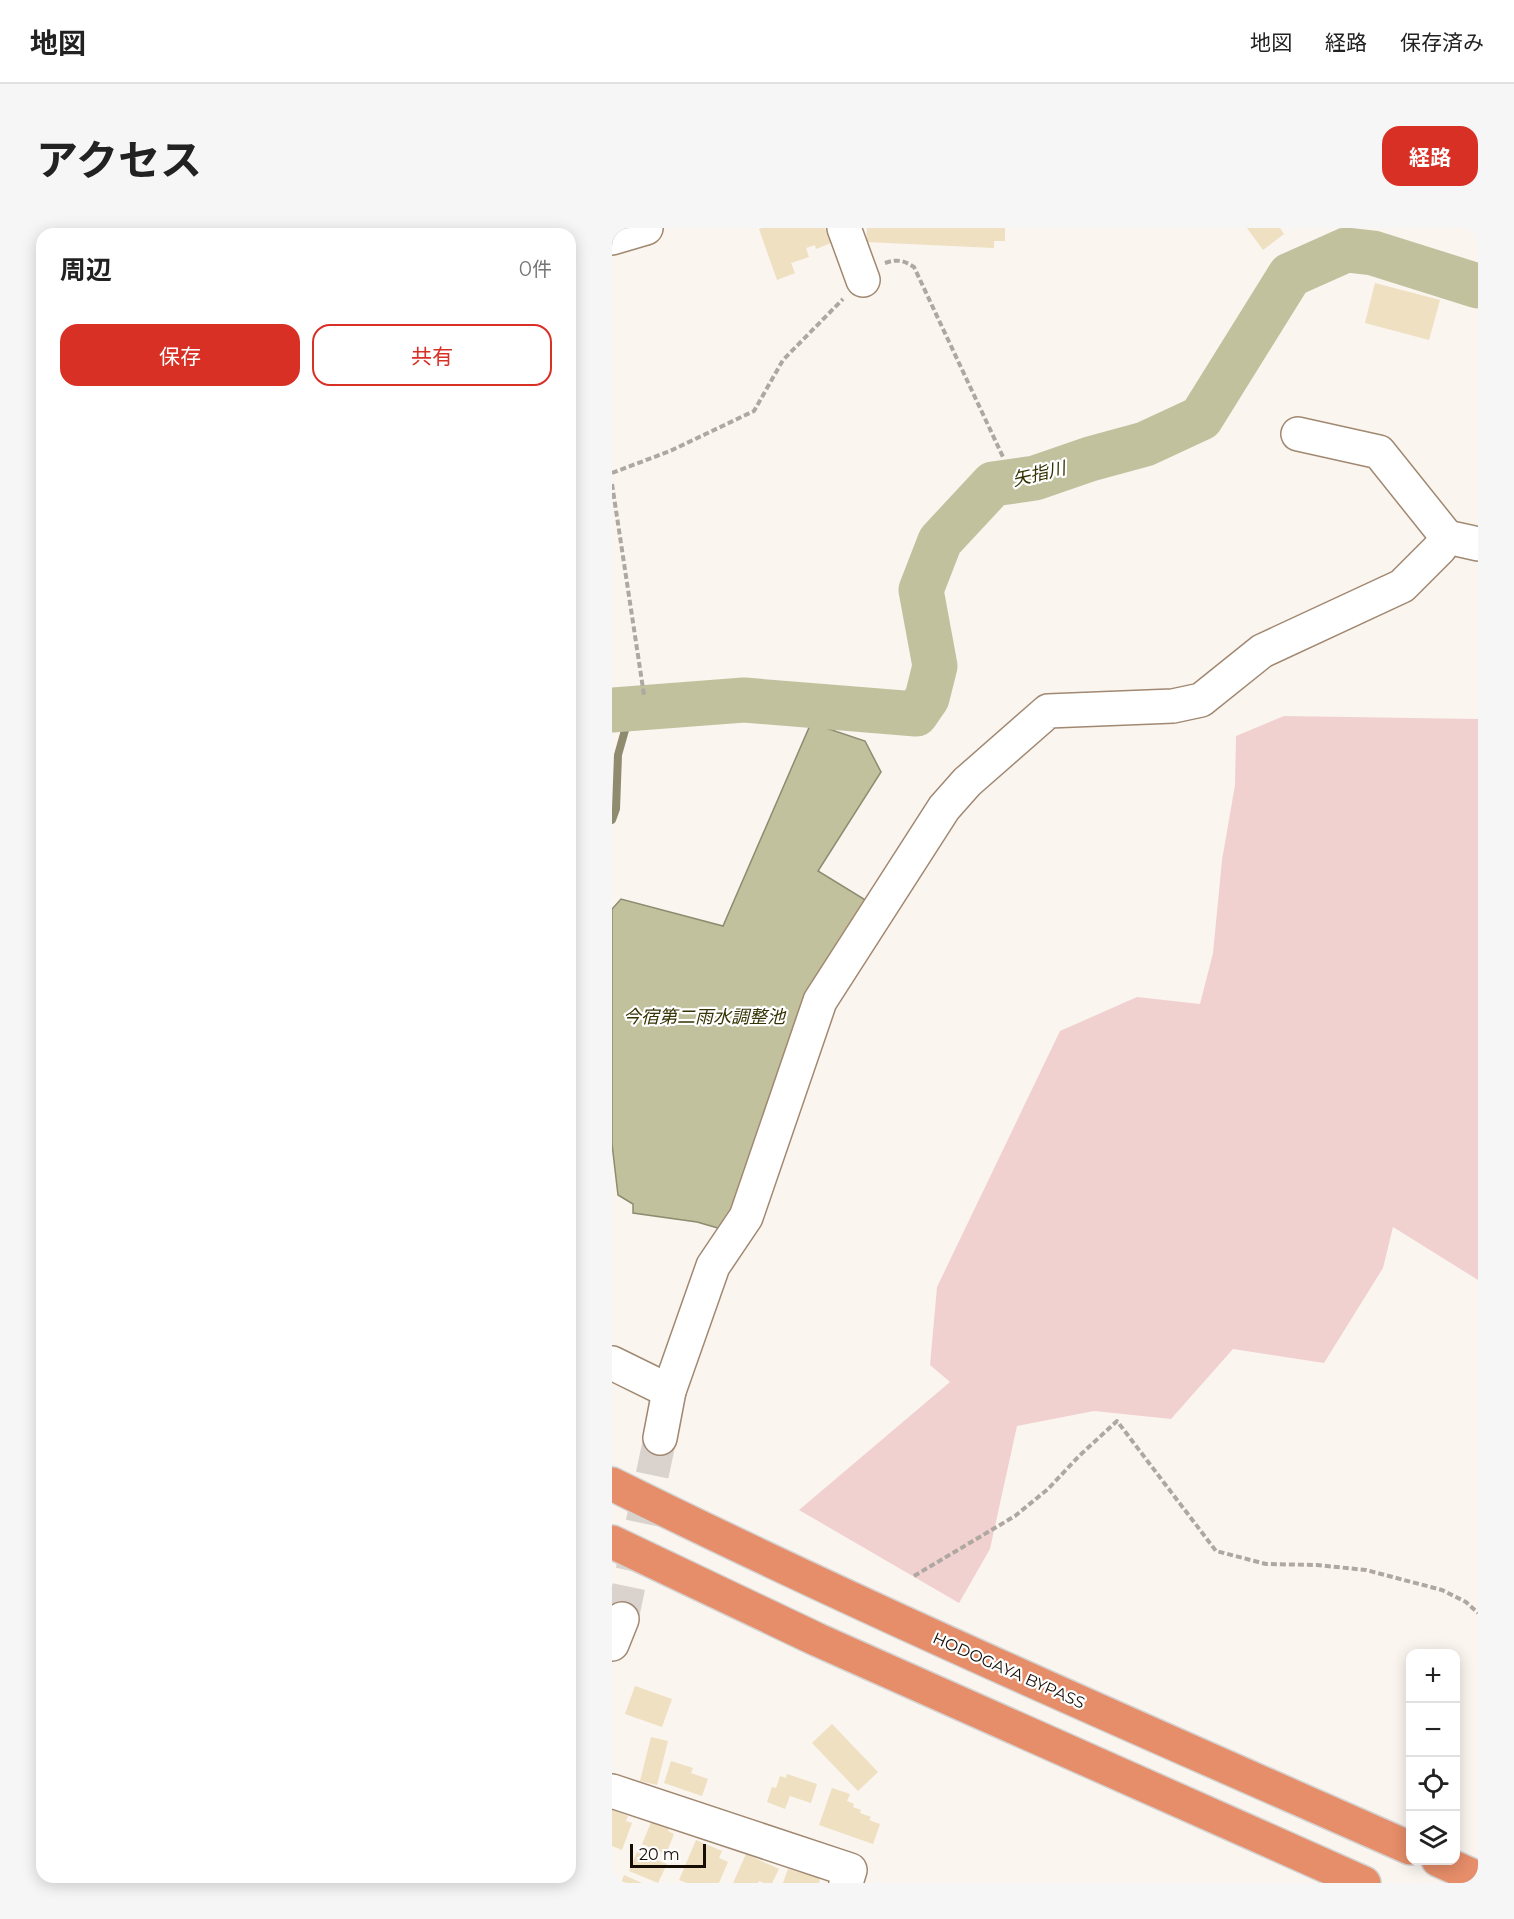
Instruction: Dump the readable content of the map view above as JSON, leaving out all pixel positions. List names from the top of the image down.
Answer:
{
  "streets": {
    "highway": ["HODOGAYA BYPASS"]
  },
  "water": ["矢指川", "今宿第二雨水調整池"],
  "scale_bar": "20 m",
  "page": {
    "header": "地図",
    "nav": ["地図", "経路", "保存済み"],
    "title": "アクセス",
    "buttons": [
      "経路",
      ["保存", "共有"]
    ],
    "heading": ["周辺", "0件"],
    "map_buttons": ["+", "−"],
    "scale": "20 m"
  }
}
